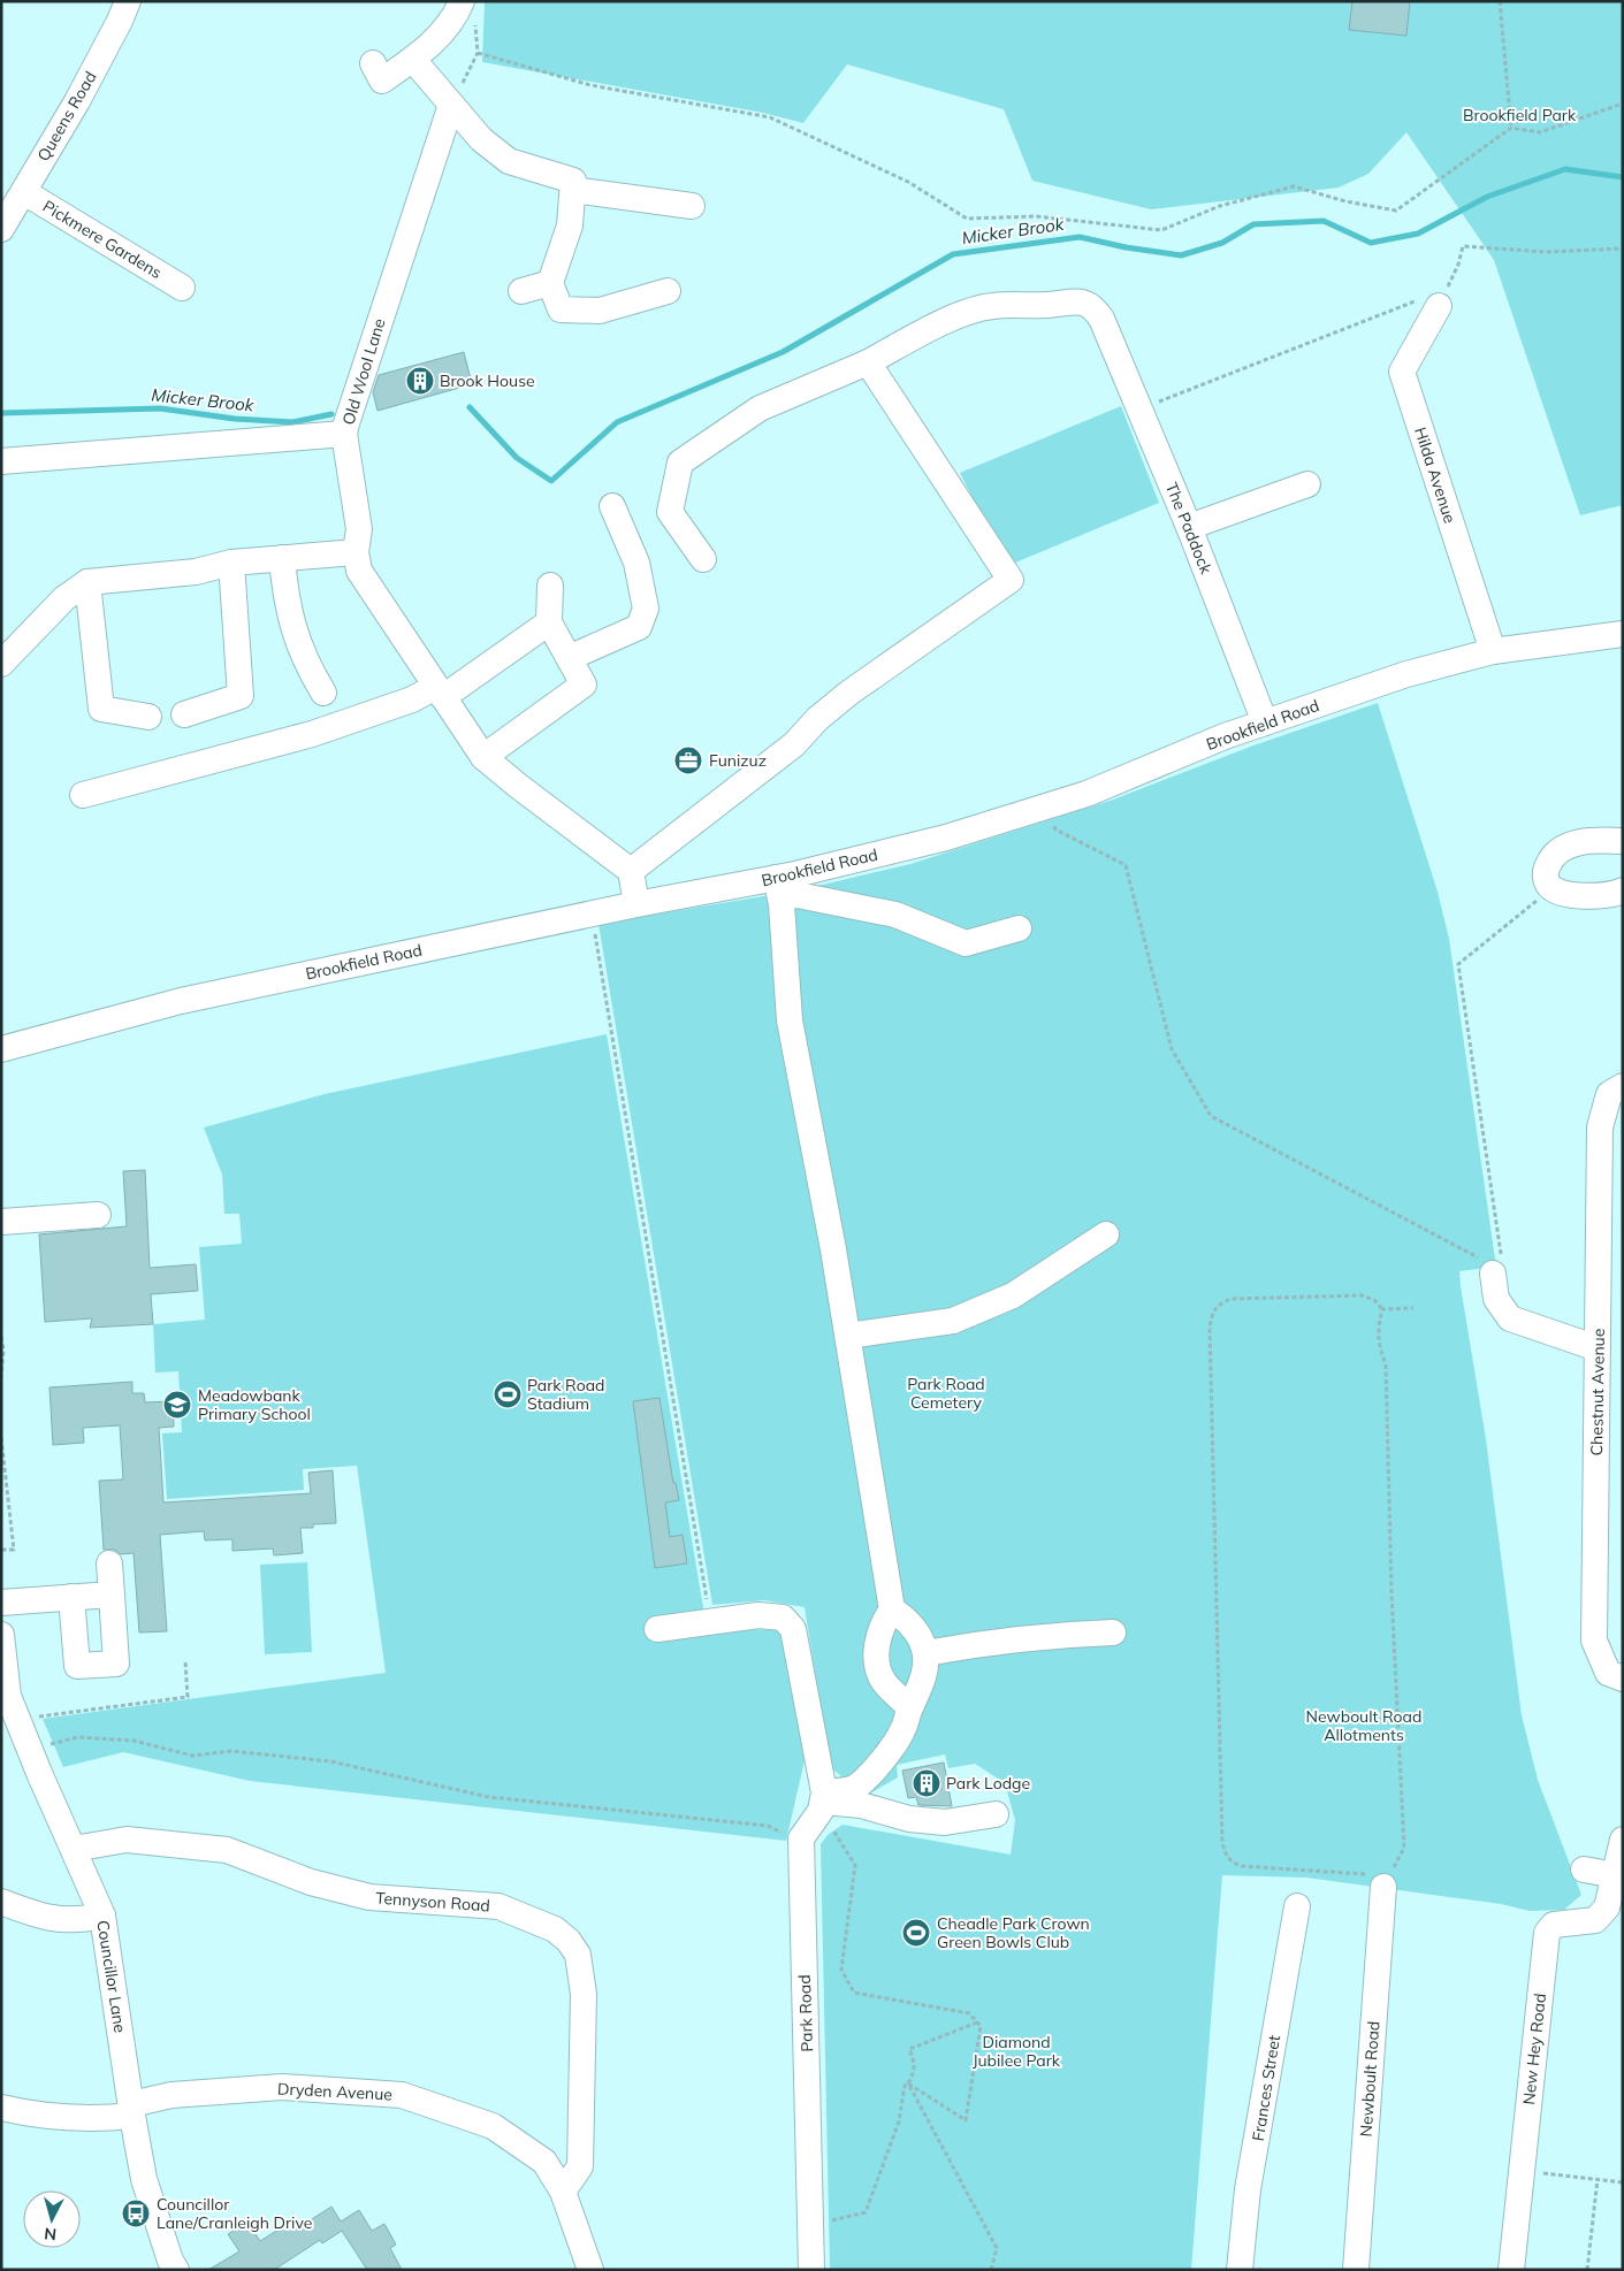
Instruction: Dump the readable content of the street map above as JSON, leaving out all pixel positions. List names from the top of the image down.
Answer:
{
  "streets": {
    "street": [
      "Queens Road",
      "Pickmere Gardens",
      "Old Wool Lane",
      "Hilda Avenue",
      "The Paddock",
      "Brookfield Road",
      "Chestnut Avenue",
      "Tennyson Road",
      "Councillor Lane",
      "Park Road",
      "New Hey Road",
      "Newboult Road",
      "Frances Street",
      "Dryden Avenue"
    ]
  },
  "crossings": [
    ["Queens Road", "Pickmere Gardens"],
    ["Hilda Avenue", "Brookfield Road"],
    ["The Paddock", "Brookfield Road"],
    ["Tennyson Road", "Councillor Lane"],
    ["Tennyson Road", "Dryden Avenue"],
    ["Councillor Lane", "Dryden Avenue"]
  ],
  "water": ["Micker Brook"],
  "parks": [
    "Brookfield Park",
    "Park Road Cemetery",
    "Newboult Road Allotments",
    "Diamond Jubilee Park"
  ],
  "places": {
    "building": ["Brook House", "Park Lodge"],
    "office": ["Funizuz"],
    "sports": ["Park Road Stadium", "Cheadle Park Crown Green Bowls Club"],
    "school or university": ["Meadowbank Primary School"],
    "bus stop": ["Councillor Lane/Cranleigh Drive"]
  },
  "north": "bottom"
}
